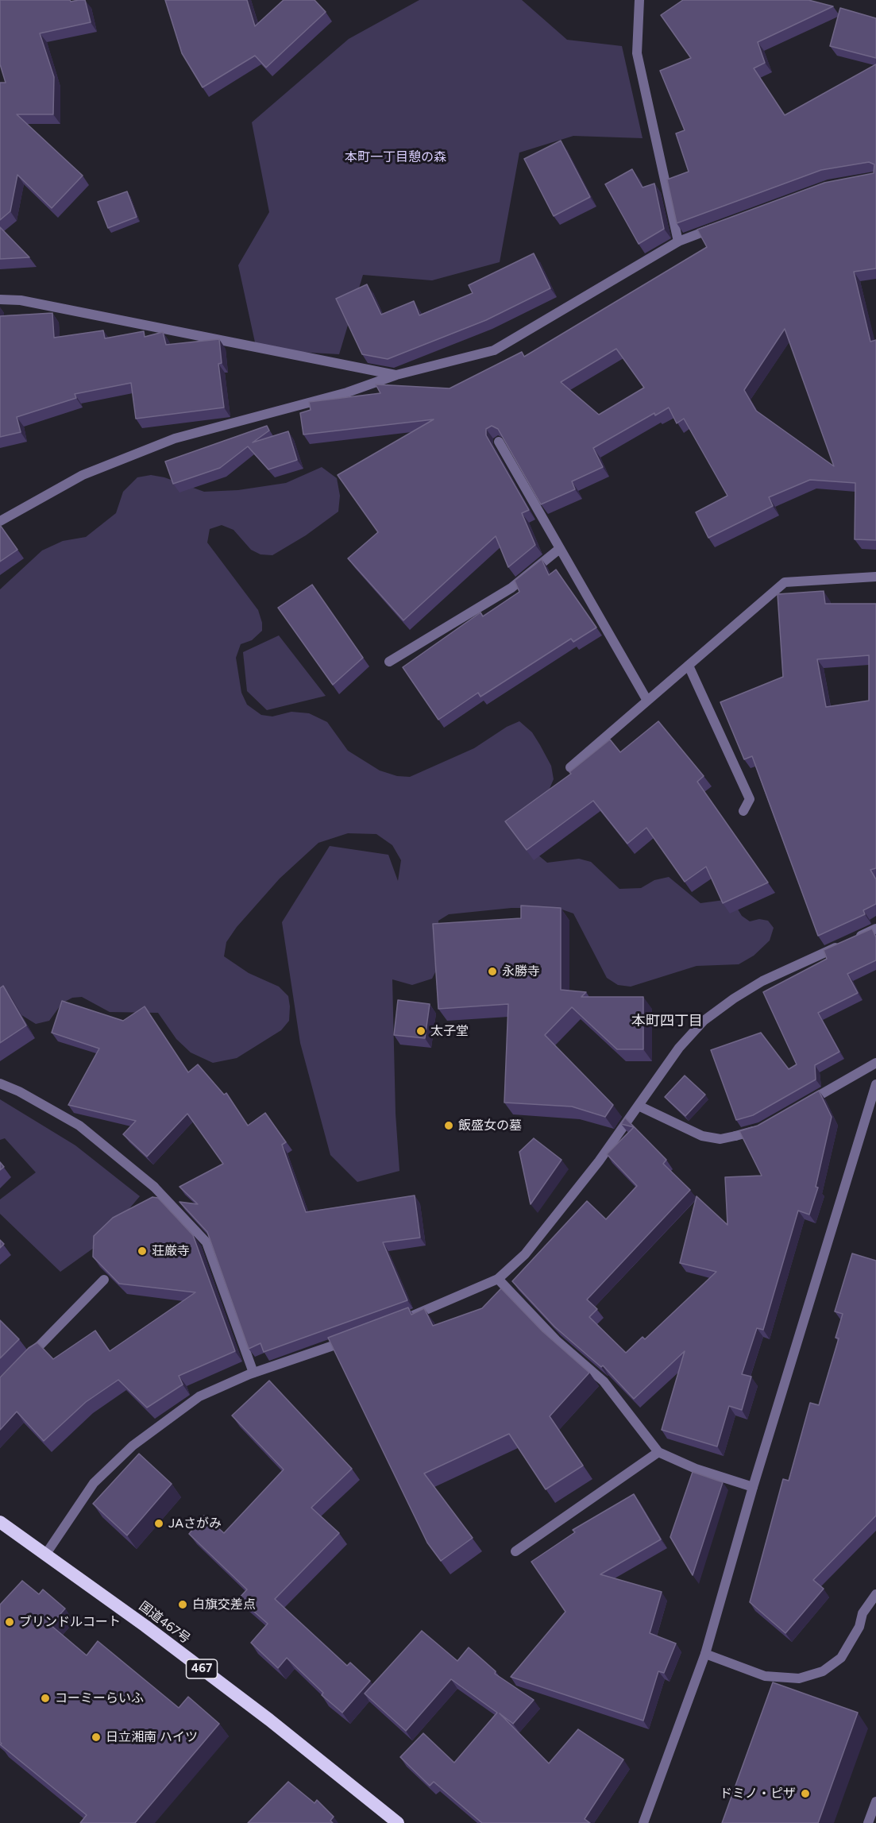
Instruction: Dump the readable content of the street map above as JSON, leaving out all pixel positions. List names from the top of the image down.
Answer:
{
  "streets": {
    "highway": ["国道467号", "467"]
  },
  "districts": ["本町四丁目"],
  "parks": ["本町一丁目憩の森"],
  "places": [
    "永勝寺",
    "太子堂",
    "飯盛女の墓",
    "荘厳寺",
    "JAさがみ",
    "白旗交差点",
    "ブリンドルコート",
    "コーミーらいふ",
    "日立湘南 ハイツ",
    "ドミノ・ピザ"
  ]
}
